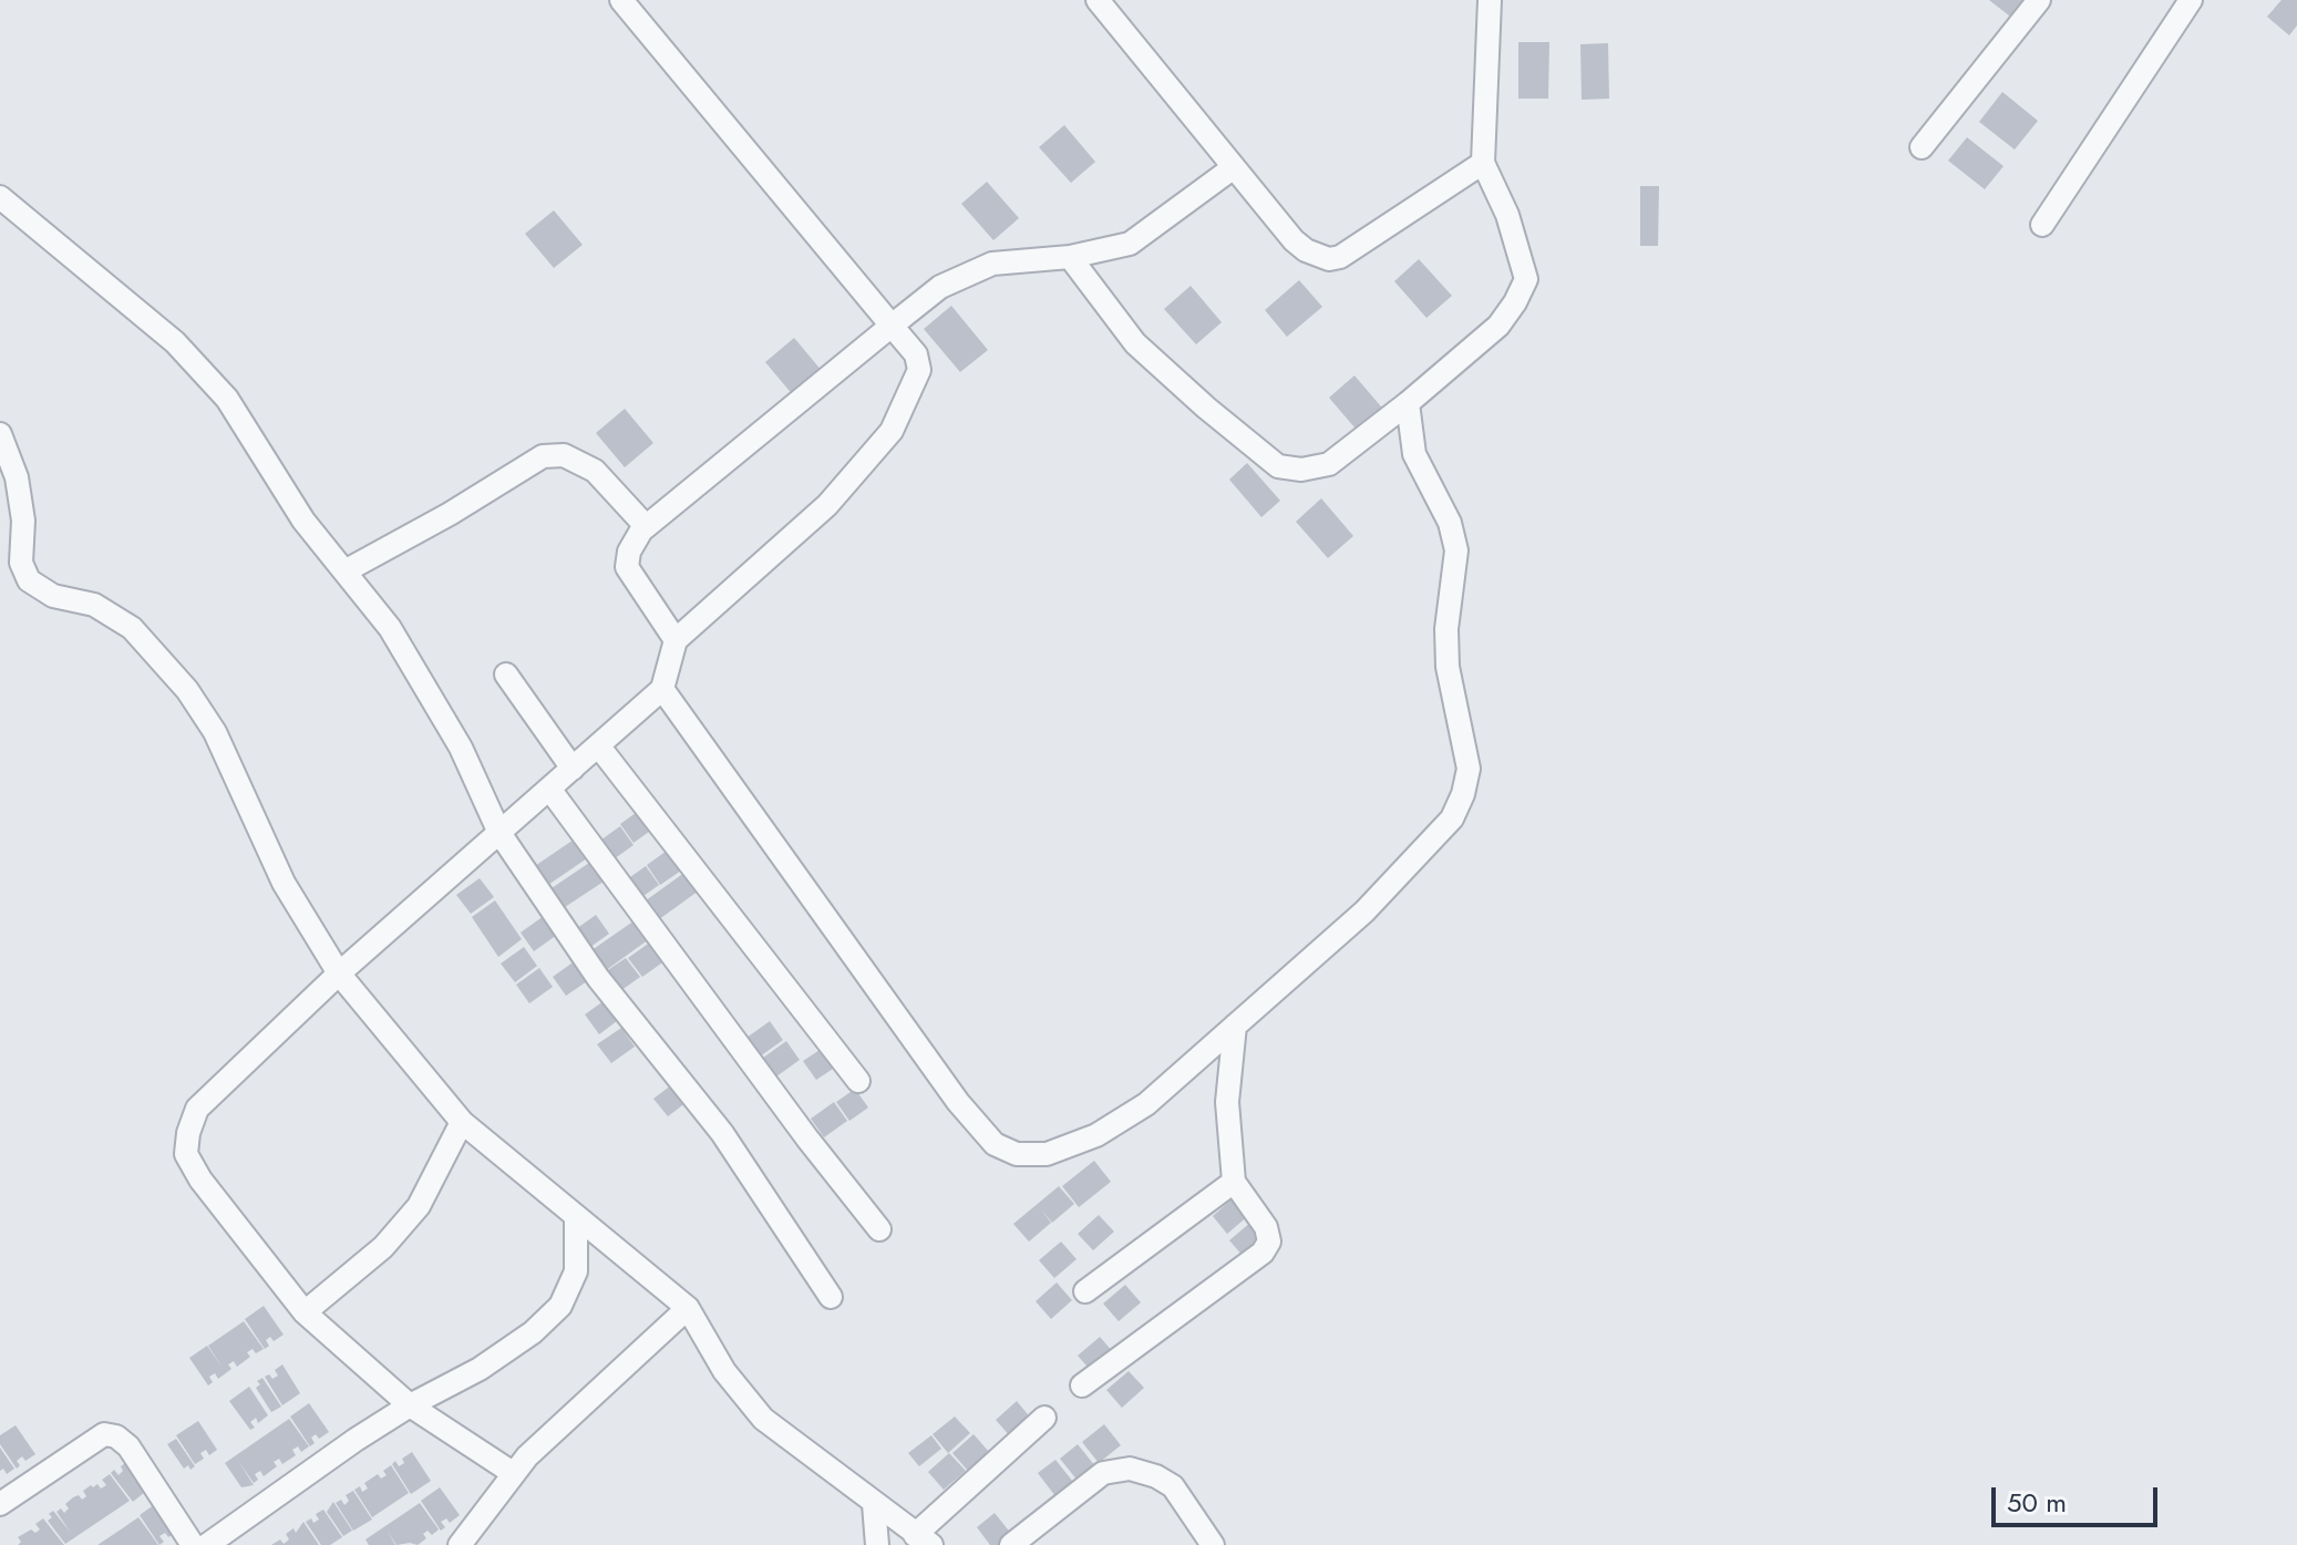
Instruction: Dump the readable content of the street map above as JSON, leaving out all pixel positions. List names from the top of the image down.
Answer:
{
  "scale_bar": "50 m"
}
